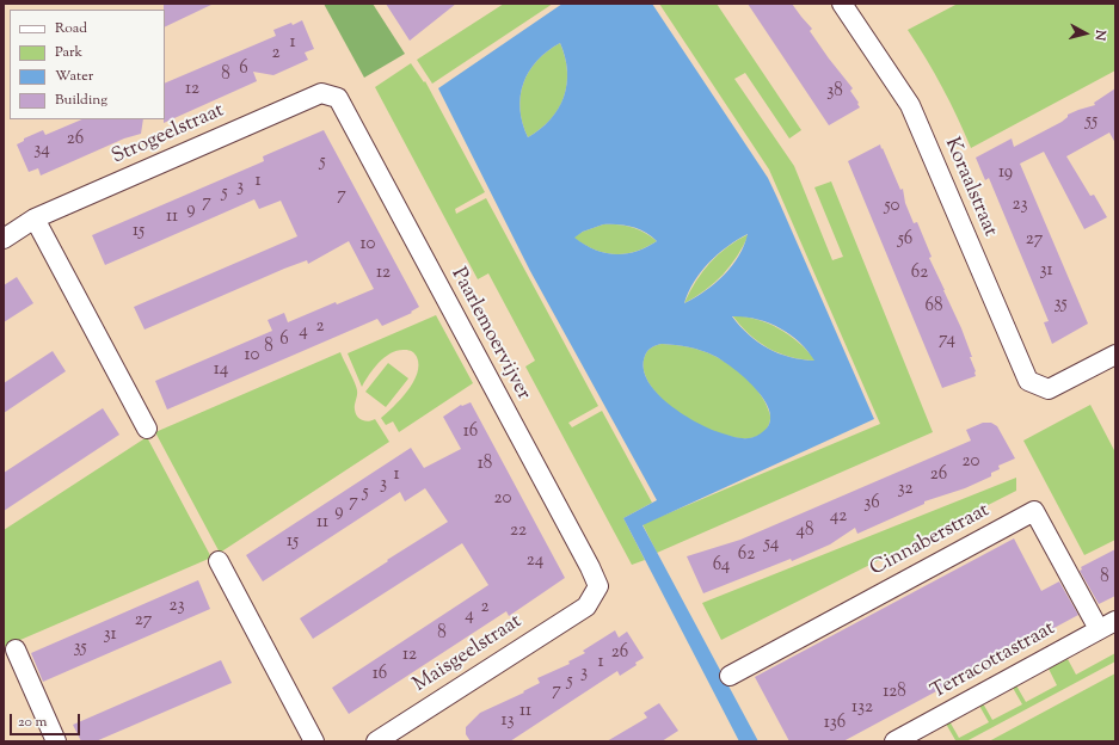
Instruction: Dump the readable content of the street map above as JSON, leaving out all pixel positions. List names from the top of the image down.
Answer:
{
  "streets": {
    "street": [
      "Strogeelstraat",
      "Koraalstraat",
      "Paarlemoervijver",
      "Cinnaberstraat",
      "Maisgeelstraat",
      "Terracottastraat"
    ]
  },
  "crossings": [
    ["Strogeelstraat", "Paarlemoervijver"],
    ["Paarlemoervijver", "Maisgeelstraat"],
    ["Cinnaberstraat", "Terracottastraat"]
  ],
  "house_numbers": [
    "1",
    "2",
    "6",
    "8",
    "12",
    "38",
    "55",
    "26",
    "34",
    "5",
    "19",
    "1",
    "3",
    "5",
    "7",
    "7",
    "23",
    "50",
    "9",
    "11",
    "15",
    "56",
    "27",
    "10",
    "31",
    "12",
    "62",
    "35",
    "68",
    "2",
    "4",
    "6",
    "74",
    "8",
    "10",
    "14",
    "16",
    "20",
    "18",
    "1",
    "26",
    "3",
    "32",
    "5",
    "20",
    "7",
    "36",
    "9",
    "42",
    "11",
    "22",
    "48",
    "15",
    "54",
    "62",
    "24",
    "64",
    "8",
    "23",
    "2",
    "4",
    "27",
    "8",
    "31",
    "35",
    "26",
    "12",
    "1",
    "3",
    "16",
    "5",
    "7",
    "128",
    "132",
    "11",
    "13",
    "136"
  ],
  "legend": [
    "Road",
    "Park",
    "Water",
    "Building"
  ],
  "scale_bar": "20 m",
  "north": "right"
}
